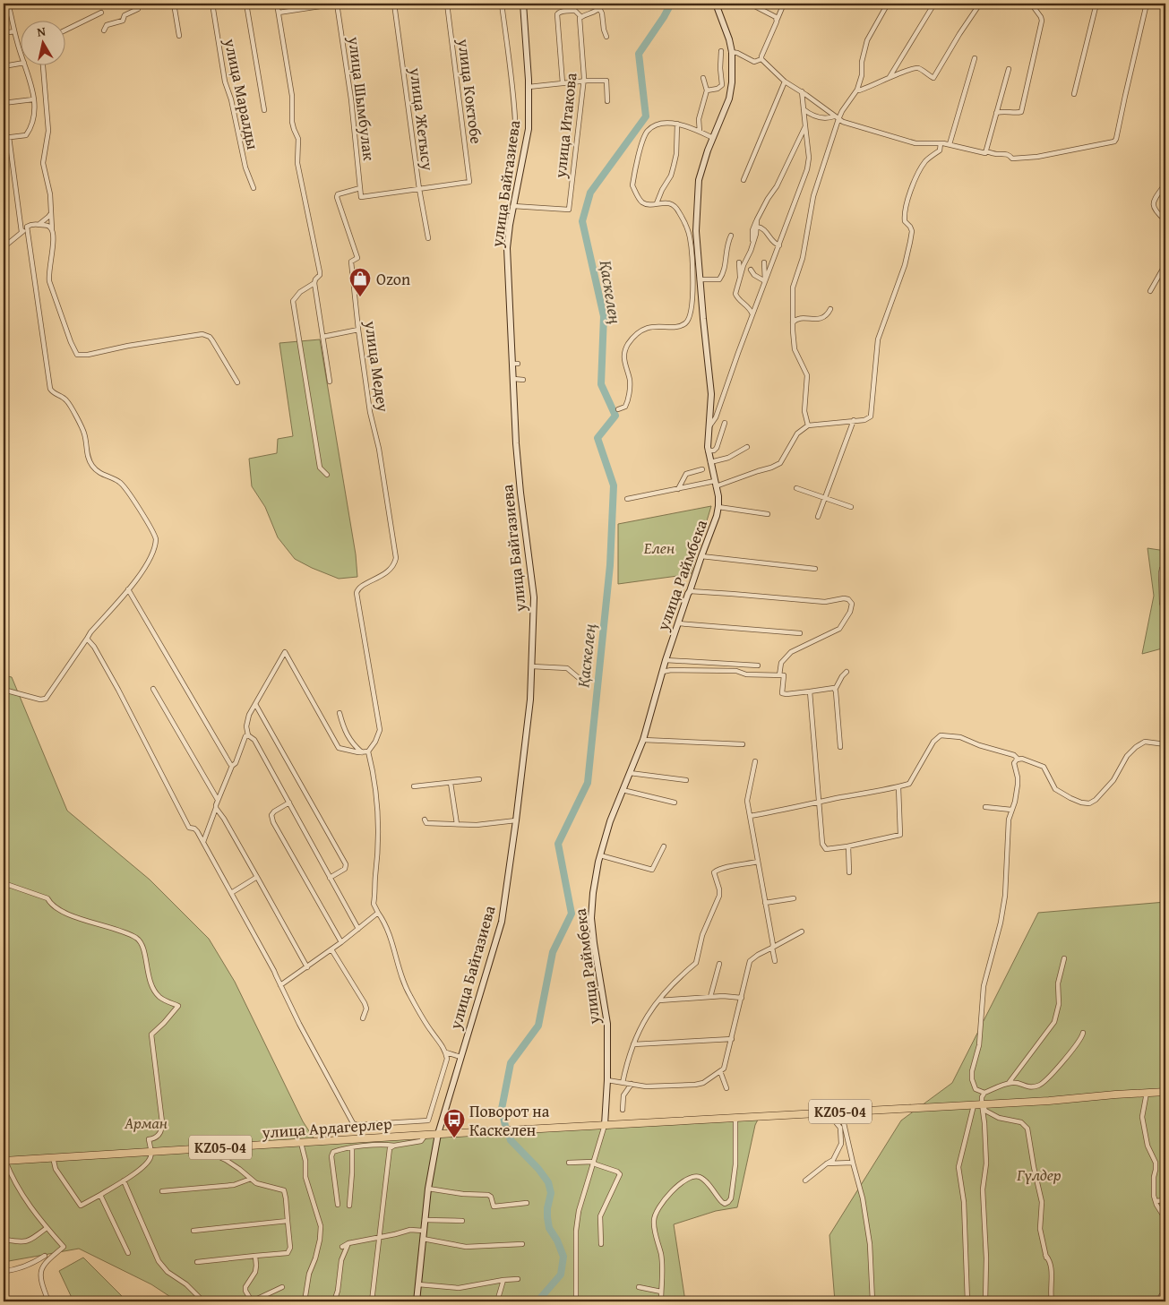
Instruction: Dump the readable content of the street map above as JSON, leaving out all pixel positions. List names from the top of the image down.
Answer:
{
  "streets": {
    "main road": ["KZ05-04", "улица Ардагерлер"],
    "street": [
      "улица Коктобе",
      "улица Маралды",
      "улица Шымбулак",
      "улица Жетысу",
      "улица Итакова",
      "улица Байгазиева",
      "улица Медеу",
      "улица Раймбека"
    ]
  },
  "crossings": [
    ["улица Коктобе", "улица Шымбулак"],
    ["улица Коктобе", "улица Жетысу"],
    ["улица Шымбулак", "улица Жетысу"],
    ["улица Шымбулак", "улица Медеу"],
    ["улица Итакова", "улица Байгазиева"],
    ["улица Байгазиева", "KZ05-04"],
    ["улица Байгазиева", "улица Ардагерлер"],
    ["улица Раймбека", "KZ05-04"],
    ["KZ05-04", "улица Ардагерлер"]
  ],
  "water": ["Қаскелең"],
  "parks": ["Елен", "Арман", "Гүлдер"],
  "places": {
    "shop": ["Ozon"],
    "bus stop": ["Поворот на Каскелен"]
  },
  "north": "top"
}
